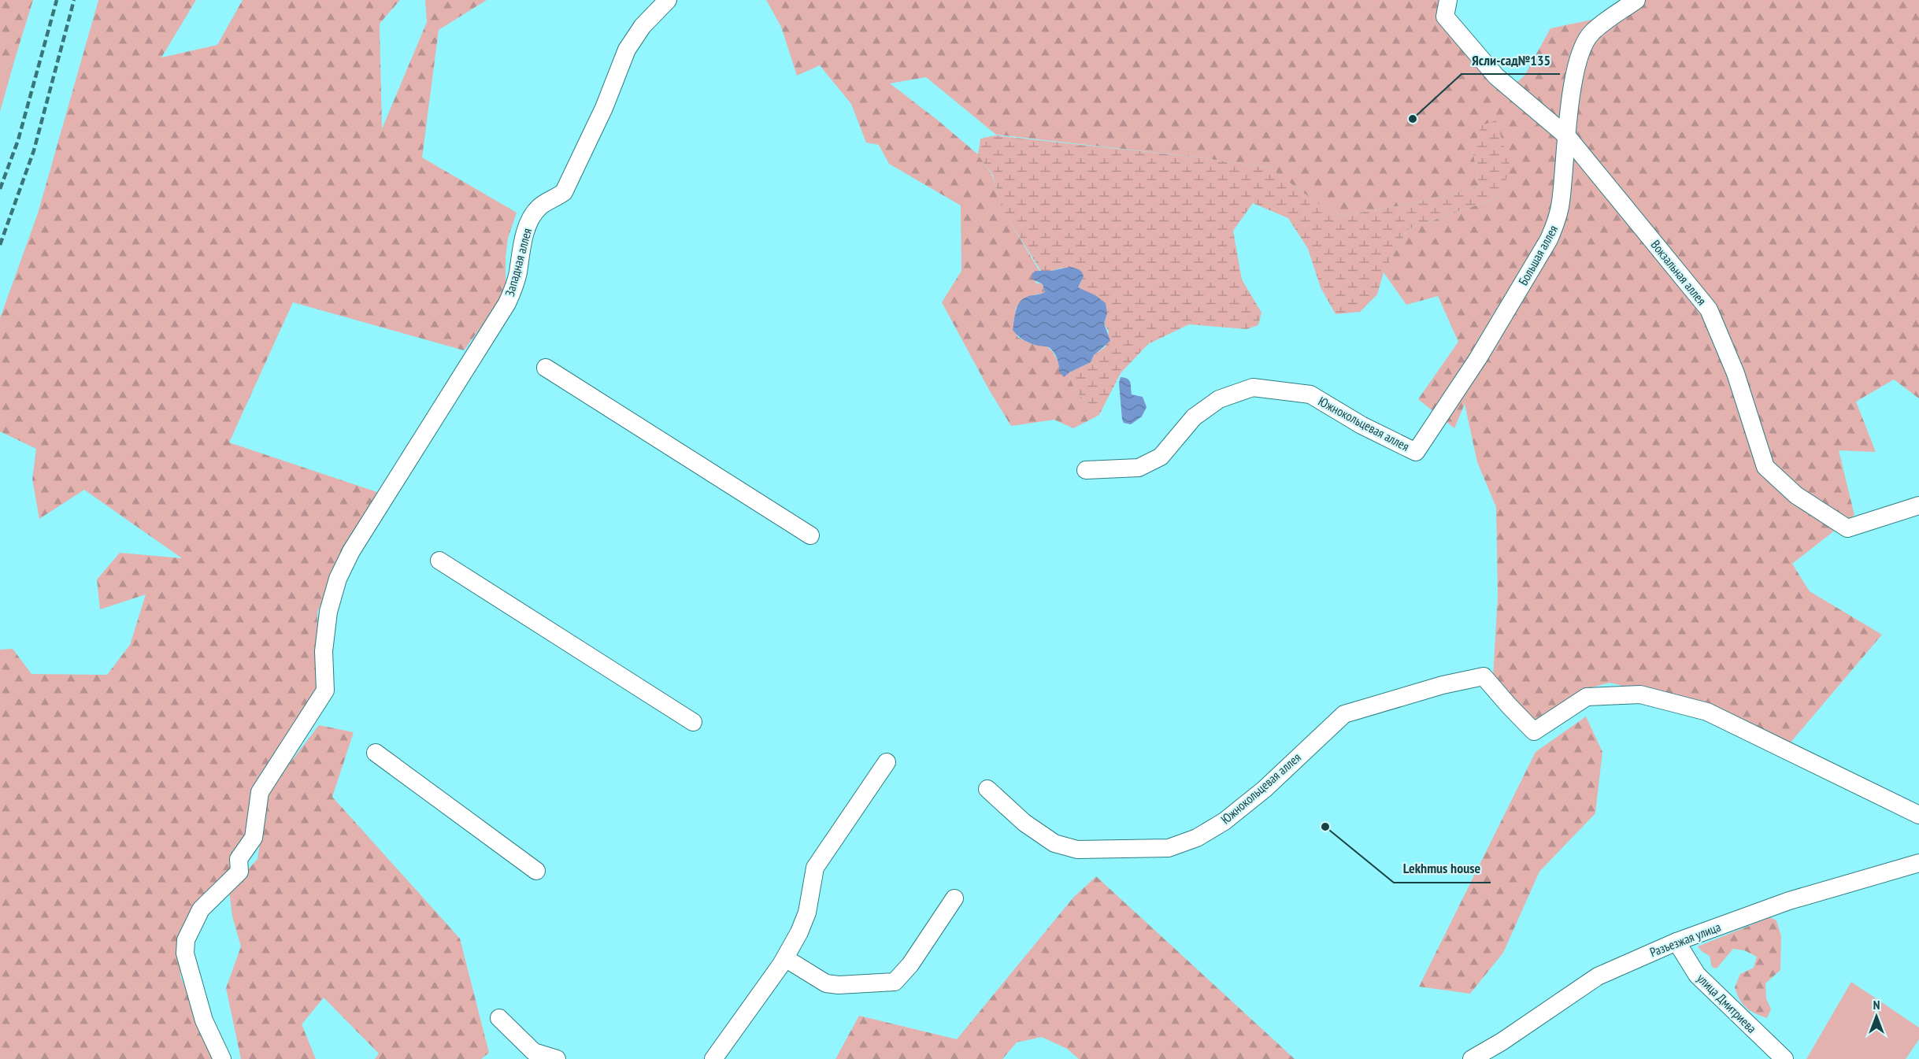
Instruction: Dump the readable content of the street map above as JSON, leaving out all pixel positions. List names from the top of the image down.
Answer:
{
  "streets": {
    "street": [
      "Большая аллея",
      "Западная аллея",
      "Вокзальная аллея",
      "Южнокольцевая аллея",
      "Разъезжая улица",
      "улица Дмитриева"
    ]
  },
  "crossings": [
    ["Большая аллея", "Вокзальная аллея"],
    ["Большая аллея", "Южнокольцевая аллея"],
    ["Разъезжая улица", "улица Дмитриева"]
  ],
  "places": ["Ясли-сад№135", "Lekhmus house"],
  "north": "top"
}
